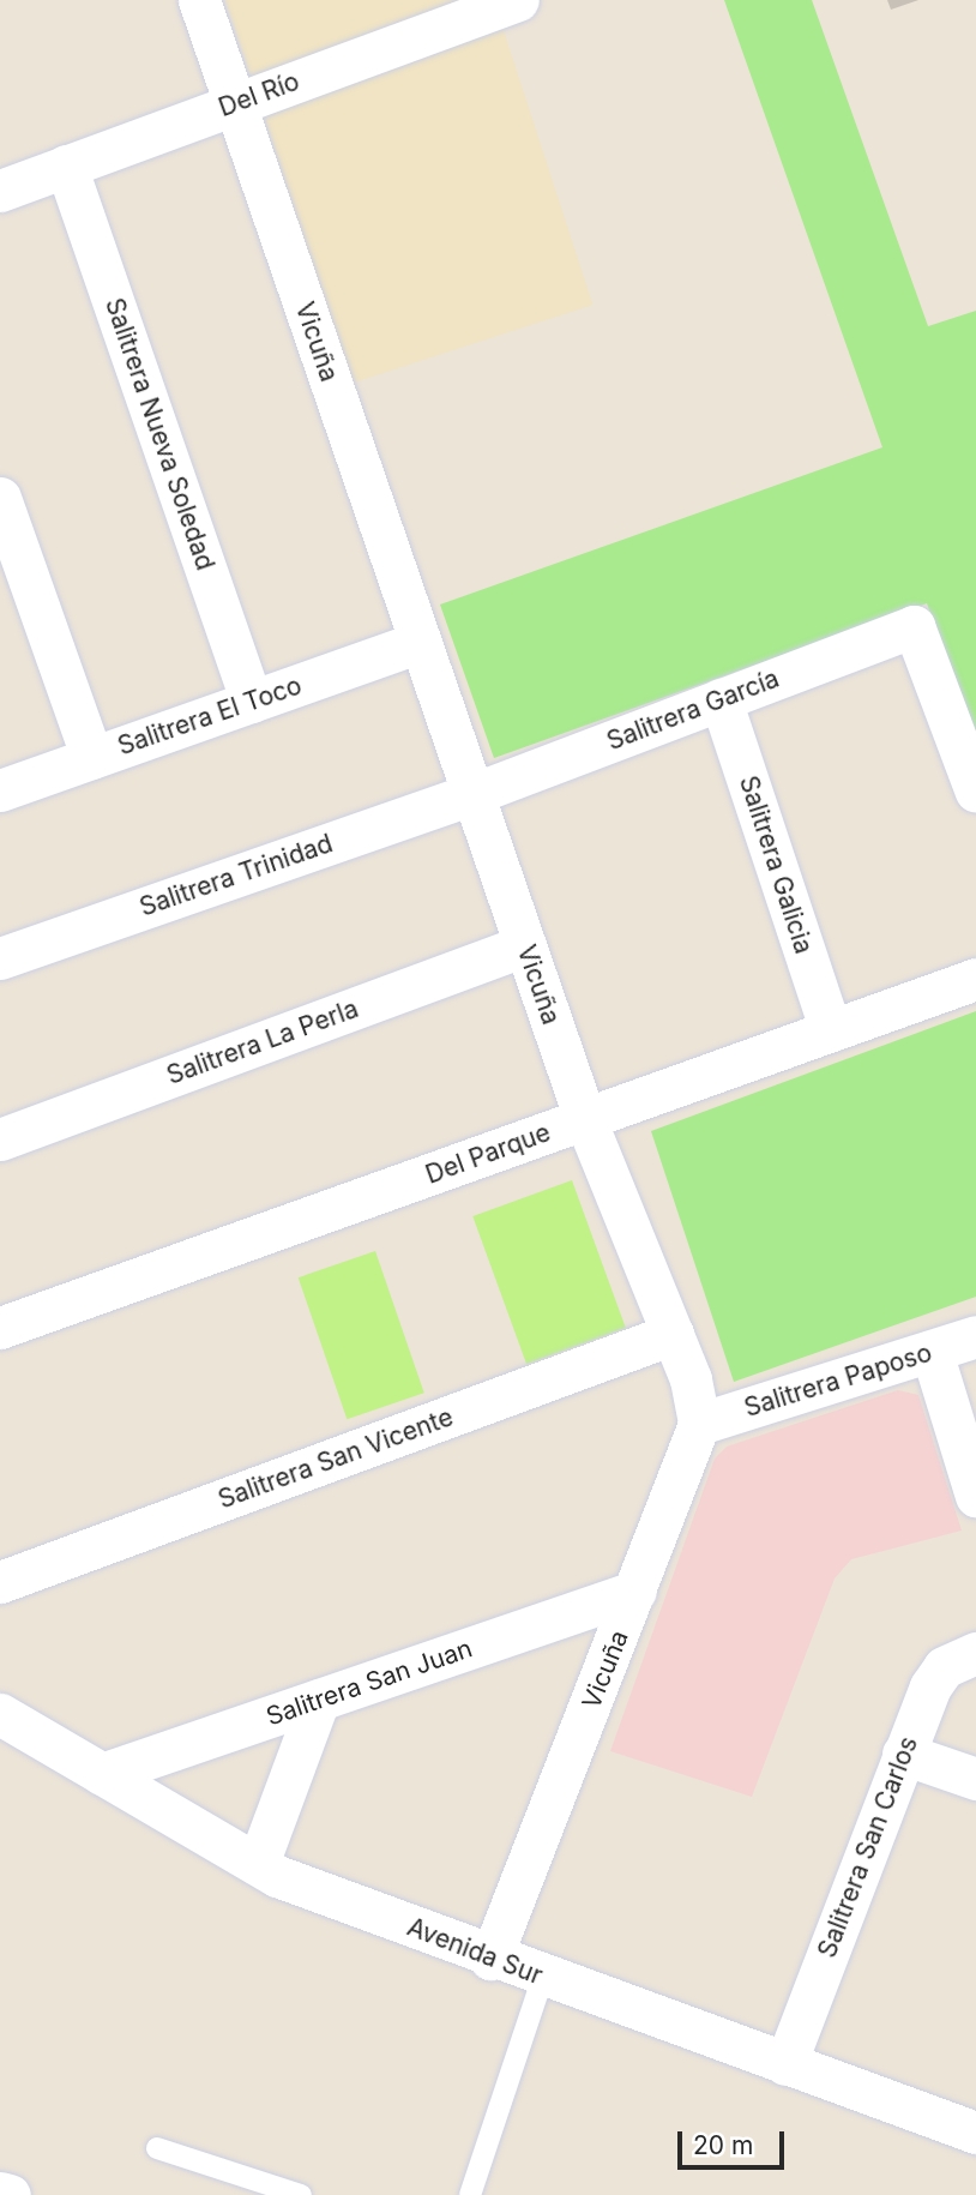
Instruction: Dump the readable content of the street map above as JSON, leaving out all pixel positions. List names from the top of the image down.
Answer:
{
  "streets": {
    "street": [
      "Del Río",
      "Vicuña",
      "Salitrera Nueva Soledad",
      "Salitrera García",
      "Salitrera El Toco",
      "Salitrera Galicia",
      "Salitrera Trinidad",
      "Salitrera La Perla",
      "Del Parque",
      "Salitrera Paposo",
      "Salitrera San Vicente",
      "Salitrera San Juan",
      "Salitrera San Carlos",
      "Avenida Sur"
    ]
  },
  "crossings": [
    ["Del Río", "Vicuña"],
    ["Del Río", "Salitrera Nueva Soledad"],
    ["Vicuña", "Salitrera García"],
    ["Vicuña", "Salitrera El Toco"],
    ["Vicuña", "Salitrera Trinidad"],
    ["Vicuña", "Salitrera La Perla"],
    ["Vicuña", "Del Parque"],
    ["Vicuña", "Salitrera Paposo"],
    ["Vicuña", "Salitrera San Vicente"],
    ["Vicuña", "Salitrera San Juan"],
    ["Vicuña", "Avenida Sur"],
    ["Salitrera Nueva Soledad", "Salitrera El Toco"],
    ["Salitrera García", "Salitrera Galicia"],
    ["Salitrera García", "Salitrera Trinidad"],
    ["Salitrera Galicia", "Del Parque"],
    ["Salitrera San Juan", "Avenida Sur"],
    ["Salitrera San Carlos", "Avenida Sur"]
  ],
  "scale_bar": "20 m"
}
